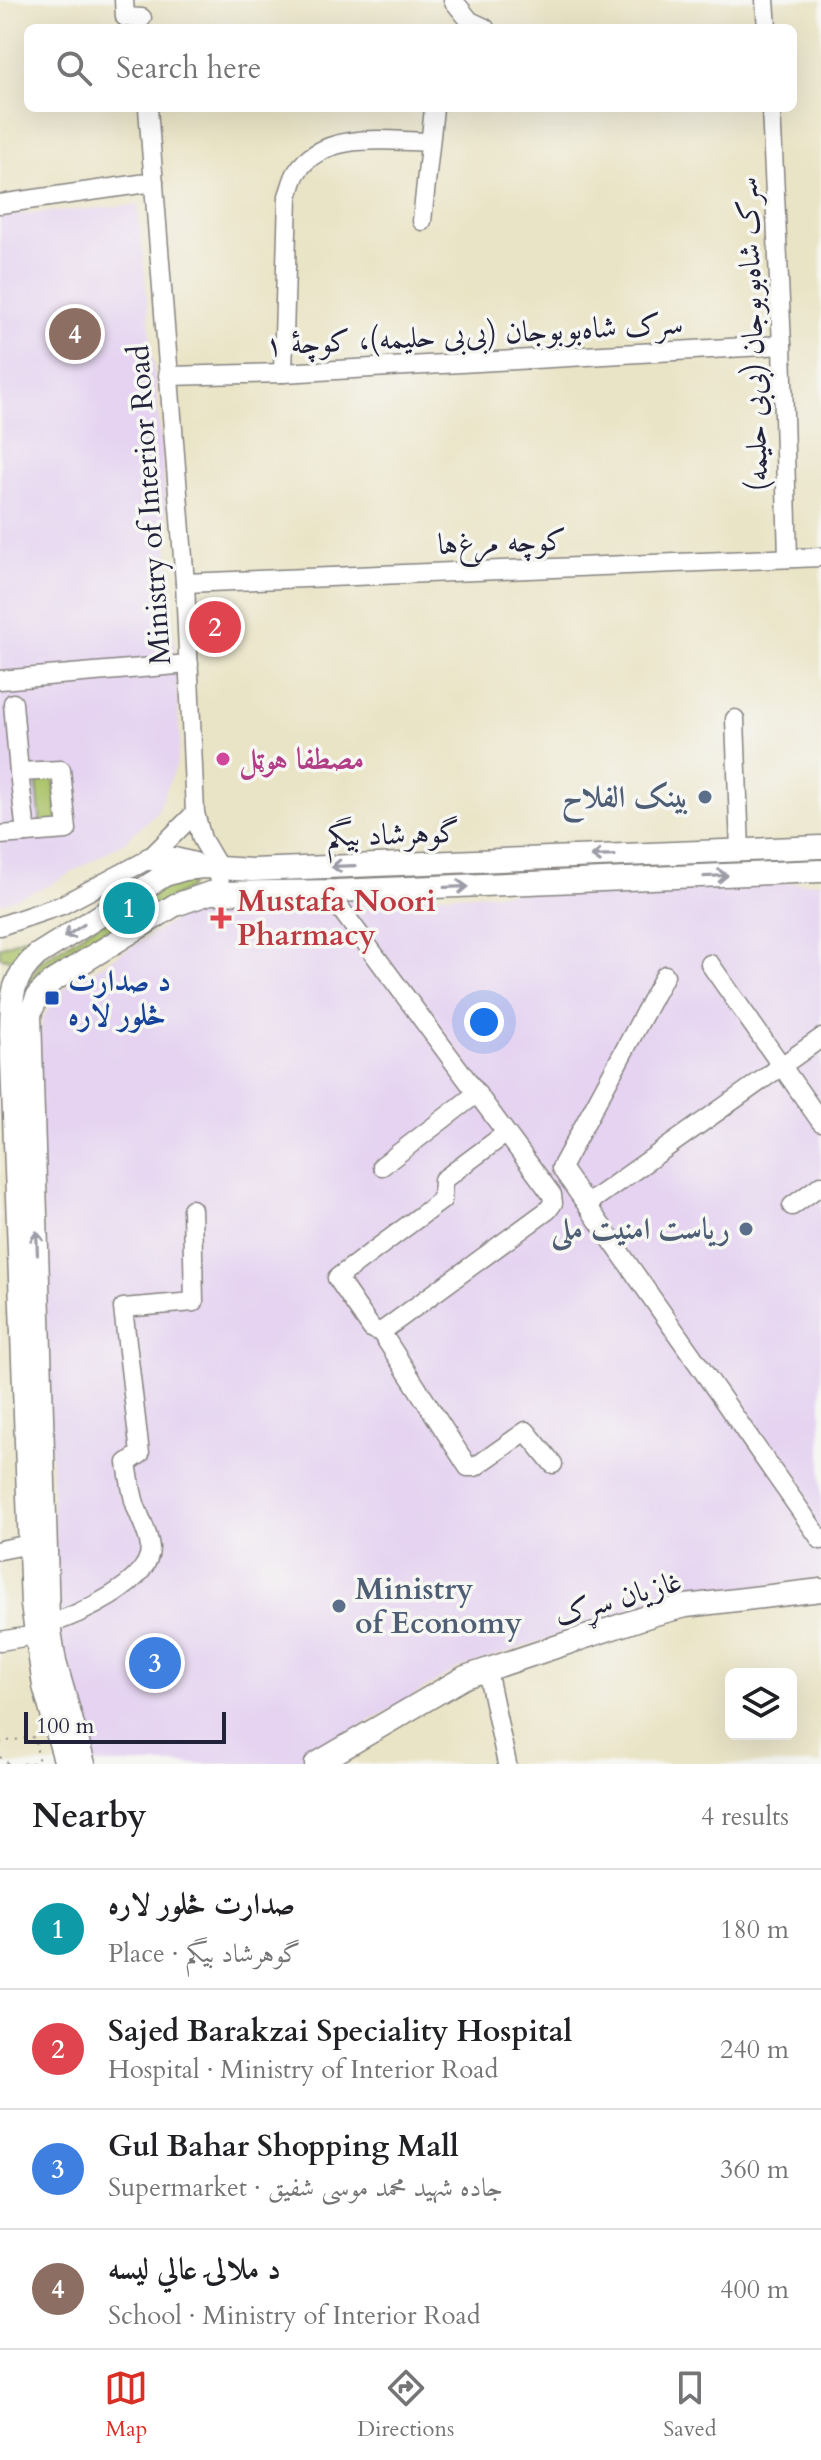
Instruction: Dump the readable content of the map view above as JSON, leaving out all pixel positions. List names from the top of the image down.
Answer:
{
  "streets": {
    "main road": ["گوهرشاد بیگم", "غازیان سړک"],
    "street": [
      "سرک شاه‌بوبوجان (بی‌بی حلیمه)، کوچۀ ۱",
      "سرک شاه‌بوبوجان (بی‌بی حلیمه)",
      "Ministry of Interior Road",
      "کوچه مرغ‌ها"
    ]
  },
  "crossings": [
    ["سرک شاه‌بوبوجان (بی‌بی حلیمه)، کوچۀ ۱", "سرک شاه‌بوبوجان (بی‌بی حلیمه)"],
    ["سرک شاه‌بوبوجان (بی‌بی حلیمه)، کوچۀ ۱", "Ministry of Interior Road"],
    ["سرک شاه‌بوبوجان (بی‌بی حلیمه)", "کوچه مرغ‌ها"],
    ["Ministry of Interior Road", "کوچه مرغ‌ها"],
    ["Ministry of Interior Road", "گوهرشاد بیگم"]
  ],
  "places": {
    "other": [
      "مصطفا هوټل",
      "بینک الفلاح",
      "ریاست امنیت ملی",
      "Ministry of Economy"
    ],
    "health": ["Mustafa Noori Pharmacy"],
    "transit": ["د صدارت څلور لاره"]
  },
  "scale_bar": "100 m",
  "page": {
    "search": "Search here",
    "pins": [
      "4",
      "2",
      "1",
      "3"
    ],
    "scale": "100 m",
    "heading": ["Nearby", "4 results"],
    "list": [
      {
        "mark": "1",
        "name": "صدارت څلور لاره",
        "note": "Place · گوهرشاد بیگم",
        "value": "180 m"
      },
      {
        "mark": "2",
        "name": "Sajed Barakzai Speciality Hospital",
        "note": "Hospital · Ministry of Interior Road",
        "value": "240 m"
      },
      {
        "mark": "3",
        "name": "Gul Bahar Shopping Mall",
        "note": "Supermarket · جاده شهید محمد موسی شفیق",
        "value": "360 m"
      },
      {
        "mark": "4",
        "name": "د ملالۍ عالي لیسه",
        "note": "School · Ministry of Interior Road",
        "value": "400 m"
      }
    ],
    "nav": ["Map", "Directions", "Saved"]
  }
}
